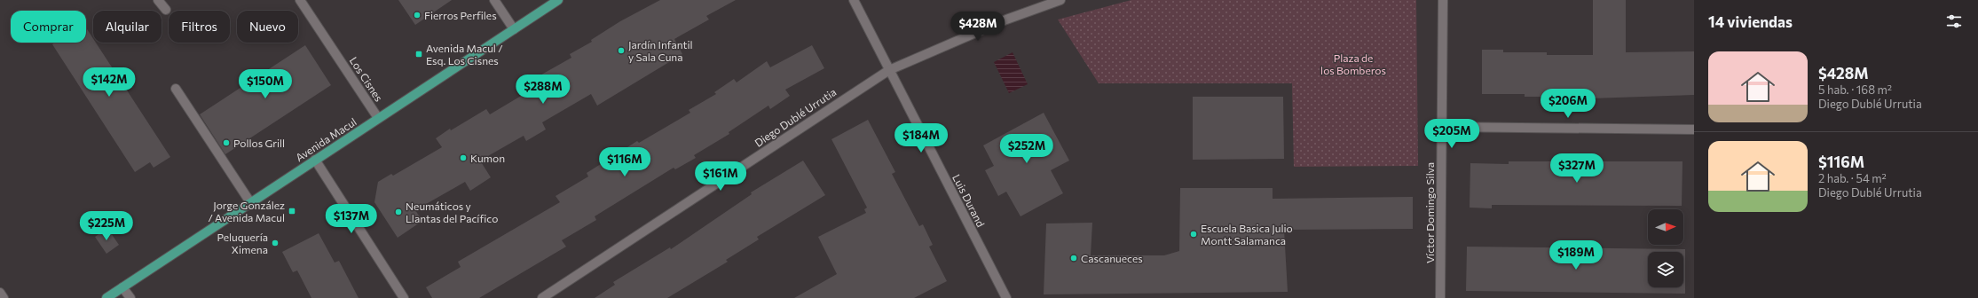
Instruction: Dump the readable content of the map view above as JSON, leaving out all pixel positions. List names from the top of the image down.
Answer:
{
  "streets": {
    "main road": ["Avenida Macul"],
    "street": [
      "Los Cisnes",
      "Diego Dublé Urrutia",
      "Luis Durand",
      "Víctor Domingo Silva"
    ]
  },
  "crossings": [
    ["Los Cisnes", "Avenida Macul"],
    ["Diego Dublé Urrutia", "Luis Durand"]
  ],
  "parks": ["Plaza de los Bomberos"],
  "places": {
    "other": [
      "Fierros Perfiles",
      "Jardín Infantil y Sala Cuna",
      "Pollos Grill",
      "Kumon",
      "Neumáticos y Llantas del Pacífico",
      "Escuela Basica Julio Montt Salamanca",
      "Peluquería Ximena",
      "Cascanueces"
    ],
    "transit": ["Avenida Macul / Esq. Los Cisnes", "Jorge González / Avenida Macul"]
  },
  "north": "right",
  "page": {
    "heading": "14 viviendas",
    "chip": [
      "Comprar",
      "Alquilar",
      "Filtros",
      "Nuevo"
    ],
    "price": [
      "$428M",
      "$142M",
      "$150M",
      "$288M",
      "$206M",
      "$205M",
      "$184M",
      "$252M",
      "$116M",
      "$327M",
      "$161M",
      "$137M",
      "$225M",
      "$189M"
    ],
    "list": [
      {
        "name": "$428M",
        "note": "5 hab. · 168 m² · Diego Dublé Urrutia"
      },
      {
        "name": "$116M",
        "note": "2 hab. · 54 m² · Diego Dublé Urrutia"
      }
    ]
  }
}
